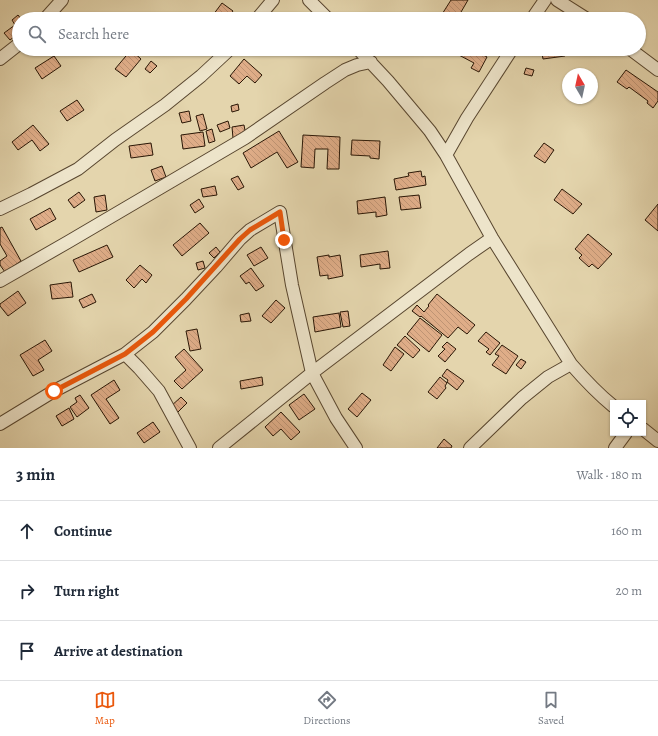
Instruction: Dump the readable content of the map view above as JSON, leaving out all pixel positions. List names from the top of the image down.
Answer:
{
  "north": "top",
  "page": {
    "search": "Search here",
    "heading": ["3 min", "Walk · 180 m"],
    "list": [
      ["Continue", "160 m"],
      ["Turn right", "20 m"],
      "Arrive at destination"
    ],
    "nav": ["Map", "Directions", "Saved"]
  }
}
